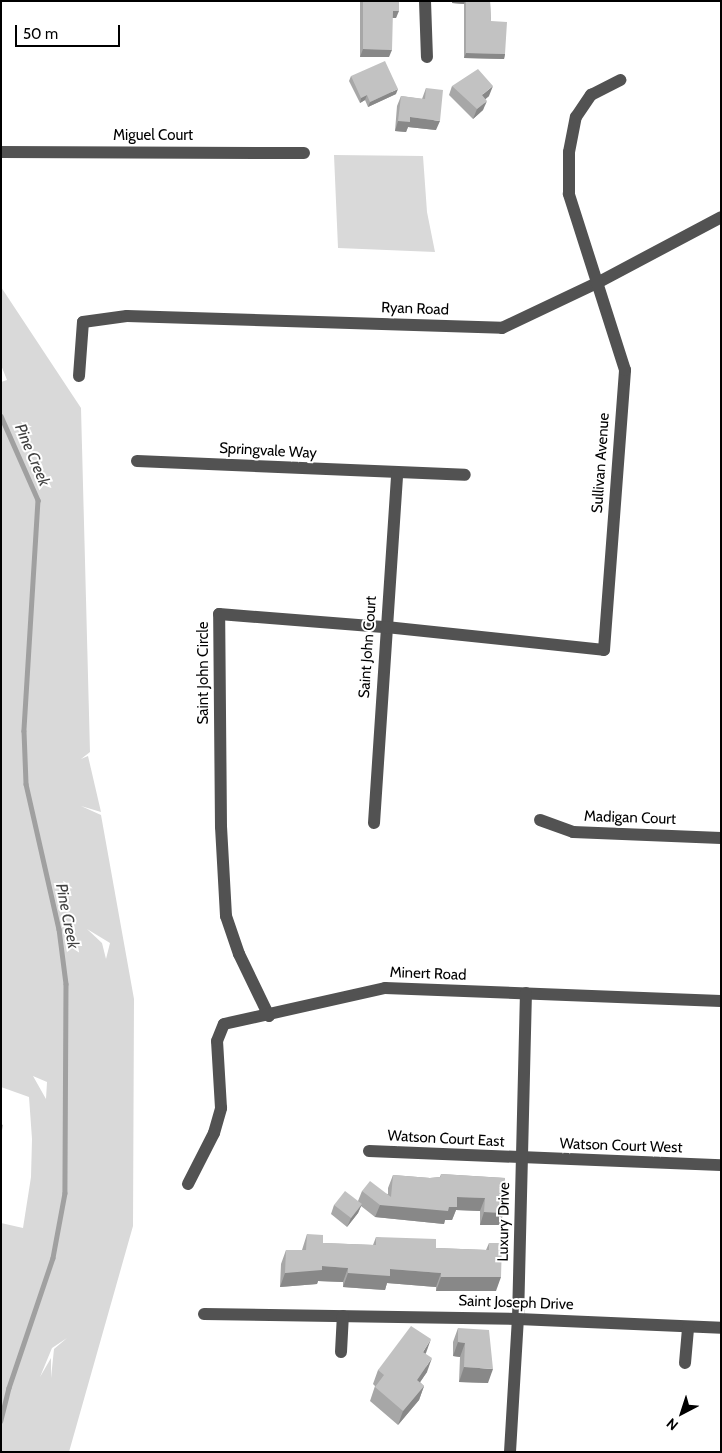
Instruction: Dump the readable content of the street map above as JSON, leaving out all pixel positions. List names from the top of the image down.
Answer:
{
  "streets": {
    "street": [
      "Miguel Court",
      "Ryan Road",
      "Springvale Way",
      "Sullivan Avenue",
      "Saint John Court",
      "Saint John Circle",
      "Madigan Court",
      "Minert Road",
      "Watson Court East",
      "Watson Court West",
      "Luxury Drive",
      "Saint Joseph Drive"
    ]
  },
  "crossings": [
    ["Ryan Road", "Sullivan Avenue"],
    ["Springvale Way", "Saint John Court"],
    ["Sullivan Avenue", "Saint John Circle"],
    ["Saint John Court", "Saint John Circle"],
    ["Saint John Circle", "Minert Road"],
    ["Minert Road", "Luxury Drive"],
    ["Watson Court East", "Watson Court West"],
    ["Watson Court East", "Luxury Drive"],
    ["Watson Court West", "Luxury Drive"],
    ["Luxury Drive", "Saint Joseph Drive"]
  ],
  "water": ["Pine Creek"],
  "scale_bar": "50 m",
  "north": "bottom left"
}
